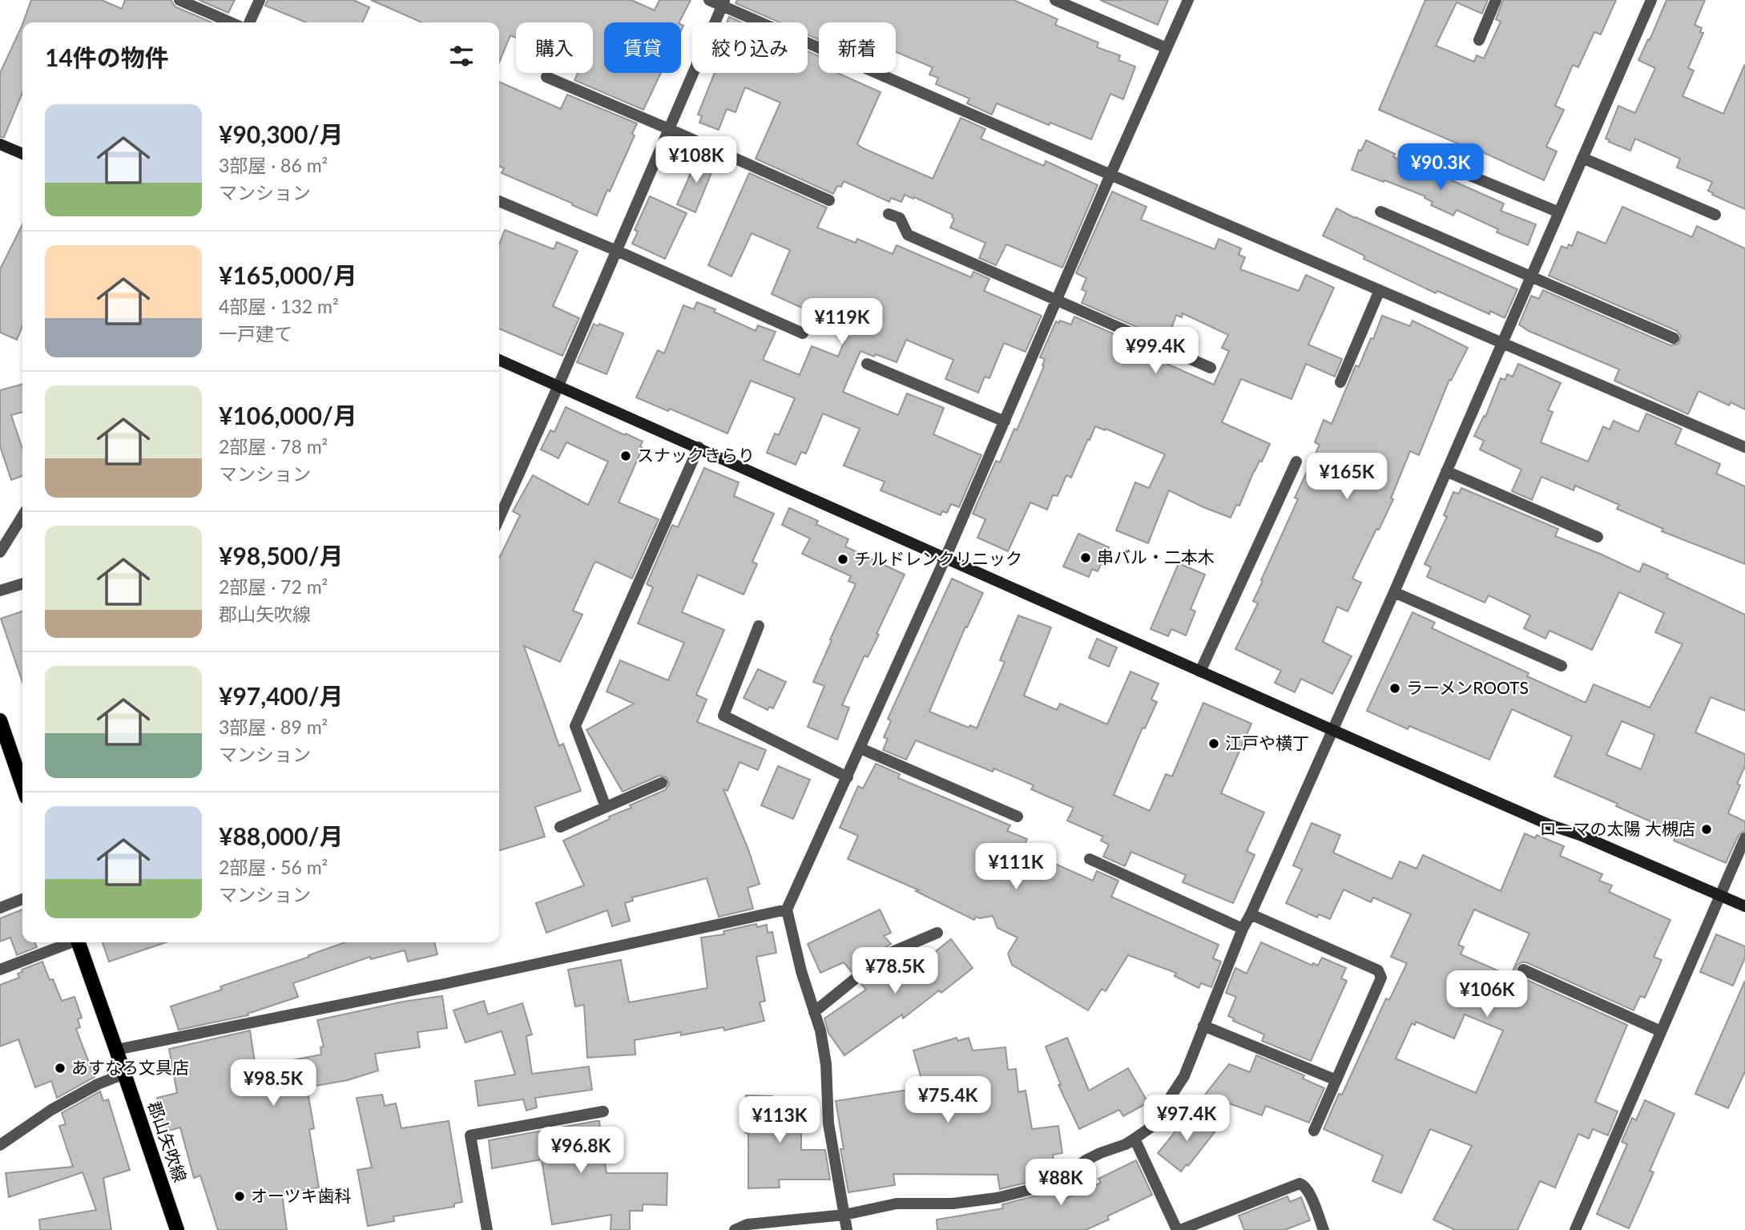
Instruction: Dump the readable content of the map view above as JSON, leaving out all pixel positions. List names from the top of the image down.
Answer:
{
  "streets": {
    "main road": ["郡山矢吹線"]
  },
  "places": [
    "スナックきらり",
    "串バル・二本木",
    "チルドレンクリニック",
    "ラーメンROOTS",
    "江戸や横丁",
    "ローマの太陽 大槻店",
    "あすなろ文具店",
    "オーツキ歯科"
  ],
  "page": {
    "chip": [
      "購入",
      "賃貸",
      "絞り込み",
      "新着"
    ],
    "heading": "14件の物件",
    "list": [
      {
        "name": "¥90,300/月",
        "note": "3部屋 · 86 m² · マンション"
      },
      {
        "name": "¥165,000/月",
        "note": "4部屋 · 132 m² · 一戸建て"
      },
      {
        "name": "¥106,000/月",
        "note": "2部屋 · 78 m² · マンション"
      },
      {
        "name": "¥98,500/月",
        "note": "2部屋 · 72 m² · 郡山矢吹線"
      },
      {
        "name": "¥97,400/月",
        "note": "3部屋 · 89 m² · マンション"
      },
      {
        "name": "¥88,000/月",
        "note": "2部屋 · 56 m² · マンション"
      }
    ],
    "price": [
      "¥108K",
      "¥90.3K",
      "¥119K",
      "¥99.4K",
      "¥165K",
      "¥111K",
      "¥78.5K",
      "¥106K",
      "¥98.5K",
      "¥75.4K",
      "¥97.4K",
      "¥113K",
      "¥96.8K",
      "¥88K"
    ]
  }
}
